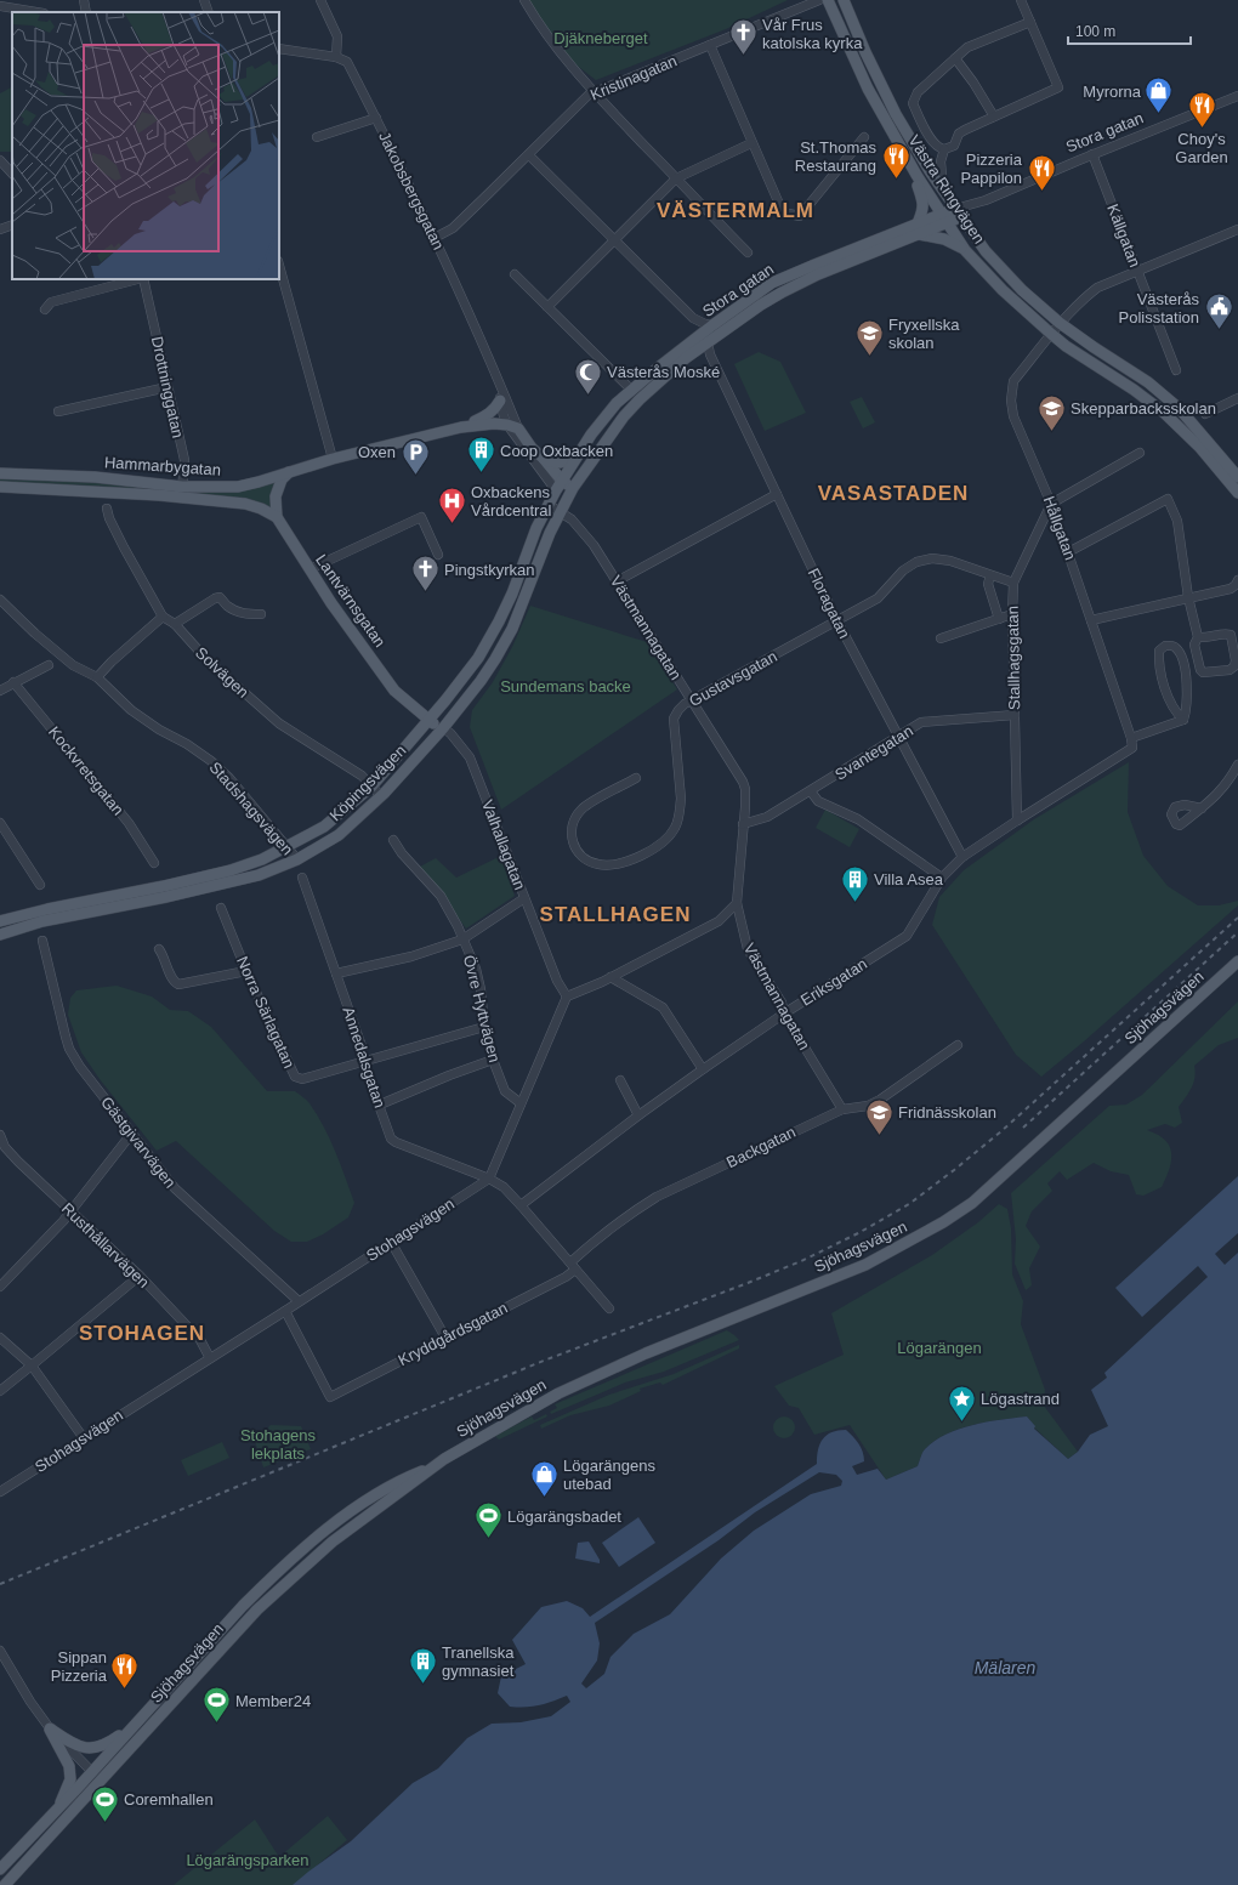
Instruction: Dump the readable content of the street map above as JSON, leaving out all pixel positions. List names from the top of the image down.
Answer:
{
  "streets": {
    "main road": [
      "Stora gatan",
      "Västra Ringvägen",
      "Hammarbygatan",
      "Lantvärnsgatan",
      "Köpingsvägen",
      "Sjöhagsvägen"
    ],
    "street": [
      "Kristinagatan",
      "Jakobsbergsgatan",
      "Källgatan",
      "Drottninggatan",
      "Hållgatan",
      "Floragatan",
      "Västmannagatan",
      "Stallhagsgatan",
      "Solvägen",
      "Gustavsgatan",
      "Svantegatan",
      "Kockvretsgatan",
      "Stadshagsvägen",
      "Valhallagatan",
      "Eriksgatan",
      "Övre Hyttvägen",
      "Norra Särlagatan",
      "Annedalsgatan",
      "Gästgivarvägen",
      "Backgatan",
      "Stohagsvägen",
      "Rusthållarvägen",
      "Kryddgårdsgatan"
    ]
  },
  "crossings": [
    ["Kristinagatan", "Jakobsbergsgatan"],
    ["Stora gatan", "Västra Ringvägen"],
    ["Stora gatan", "Källgatan"],
    ["Stora gatan", "Floragatan"],
    ["Stora gatan", "Köpingsvägen"],
    ["Västra Ringvägen", "Hållgatan"],
    ["Jakobsbergsgatan", "Hammarbygatan"],
    ["Jakobsbergsgatan", "Köpingsvägen"],
    ["Källgatan", "Hållgatan"],
    ["Drottninggatan", "Hammarbygatan"],
    ["Hammarbygatan", "Lantvärnsgatan"],
    ["Hållgatan", "Stallhagsgatan"],
    ["Hållgatan", "Eriksgatan"],
    ["Lantvärnsgatan", "Köpingsvägen"],
    ["Lantvärnsgatan", "Valhallagatan"],
    ["Floragatan", "Gustavsgatan"],
    ["Floragatan", "Svantegatan"],
    ["Floragatan", "Eriksgatan"],
    ["Västmannagatan", "Gustavsgatan"],
    ["Västmannagatan", "Svantegatan"],
    ["Västmannagatan", "Köpingsvägen"],
    ["Västmannagatan", "Eriksgatan"],
    ["Västmannagatan", "Backgatan"],
    ["Stallhagsgatan", "Gustavsgatan"],
    ["Stallhagsgatan", "Svantegatan"],
    ["Stallhagsgatan", "Eriksgatan"],
    ["Solvägen", "Köpingsvägen"],
    ["Köpingsvägen", "Stadshagsvägen"],
    ["Köpingsvägen", "Valhallagatan"],
    ["Eriksgatan", "Annedalsgatan"],
    ["Övre Hyttvägen", "Norra Särlagatan"],
    ["Norra Särlagatan", "Annedalsgatan"],
    ["Annedalsgatan", "Backgatan"],
    ["Annedalsgatan", "Stohagsvägen"],
    ["Annedalsgatan", "Kryddgårdsgatan"],
    ["Gästgivarvägen", "Stohagsvägen"],
    ["Backgatan", "Kryddgårdsgatan"],
    ["Stohagsvägen", "Rusthållarvägen"],
    ["Stohagsvägen", "Kryddgårdsgatan"]
  ],
  "districts": [
    "VÄSTERMALM",
    "VASASTADEN",
    "STALLHAGEN",
    "STOHAGEN"
  ],
  "water": ["Mälaren"],
  "parks": [
    "Djäkneberget",
    "Sundemans backe",
    "Lögarängen",
    "Stohagens lekplats",
    "Lögarängsparken"
  ],
  "places": {
    "church": ["Vår Frus katolska kyrka", "Pingstkyrkan"],
    "shop": ["Myrorna", "Lögarängens utebad"],
    "restaurant": [
      "Choy's Garden",
      "St.Thomas Restaurang",
      "Pizzeria Pappilon",
      "Sippan Pizzeria"
    ],
    "public building": ["Västerås Polisstation"],
    "school or university": ["Fryxellska skolan", "Skepparbacksskolan", "Fridnässkolan"],
    "mosque": ["Västerås Moské"],
    "building": ["Coop Oxbacken", "Villa Asea", "Tranellska gymnasiet"],
    "parking": ["Oxen"],
    "hospital": ["Oxbackens Vårdcentral"],
    "place": ["Lögastrand"],
    "sports": ["Lögarängsbadet", "Member24", "Coremhallen"]
  },
  "scale_bar": "100 m"
}
